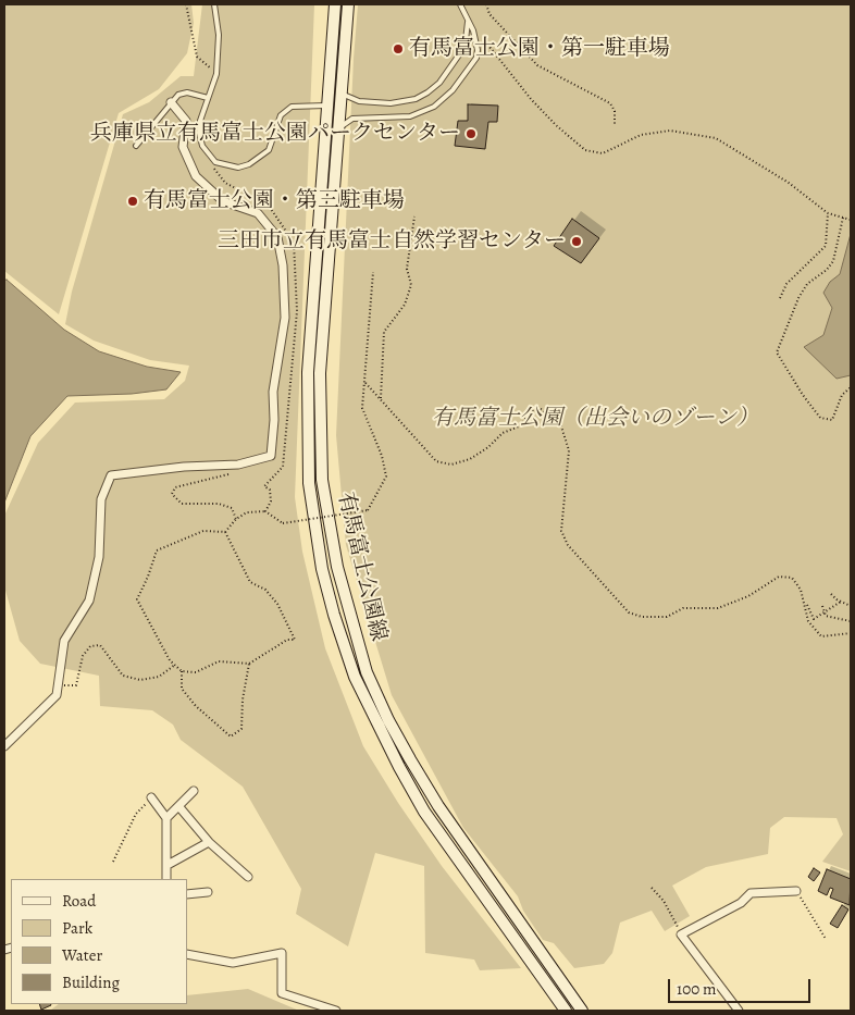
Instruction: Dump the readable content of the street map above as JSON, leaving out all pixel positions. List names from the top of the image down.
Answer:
{
  "streets": {
    "main road": ["有馬富士公園線"]
  },
  "parks": ["有馬富士公園（出会いのゾーン）"],
  "places": [
    "有馬富士公園・第一駐車場",
    "兵庫県立有馬富士公園パークセンター",
    "有馬富士公園・第三駐車場",
    "三田市立有馬富士自然学習センター"
  ],
  "legend": [
    "Road",
    "Park",
    "Water",
    "Building"
  ],
  "scale_bar": "100 m"
}
